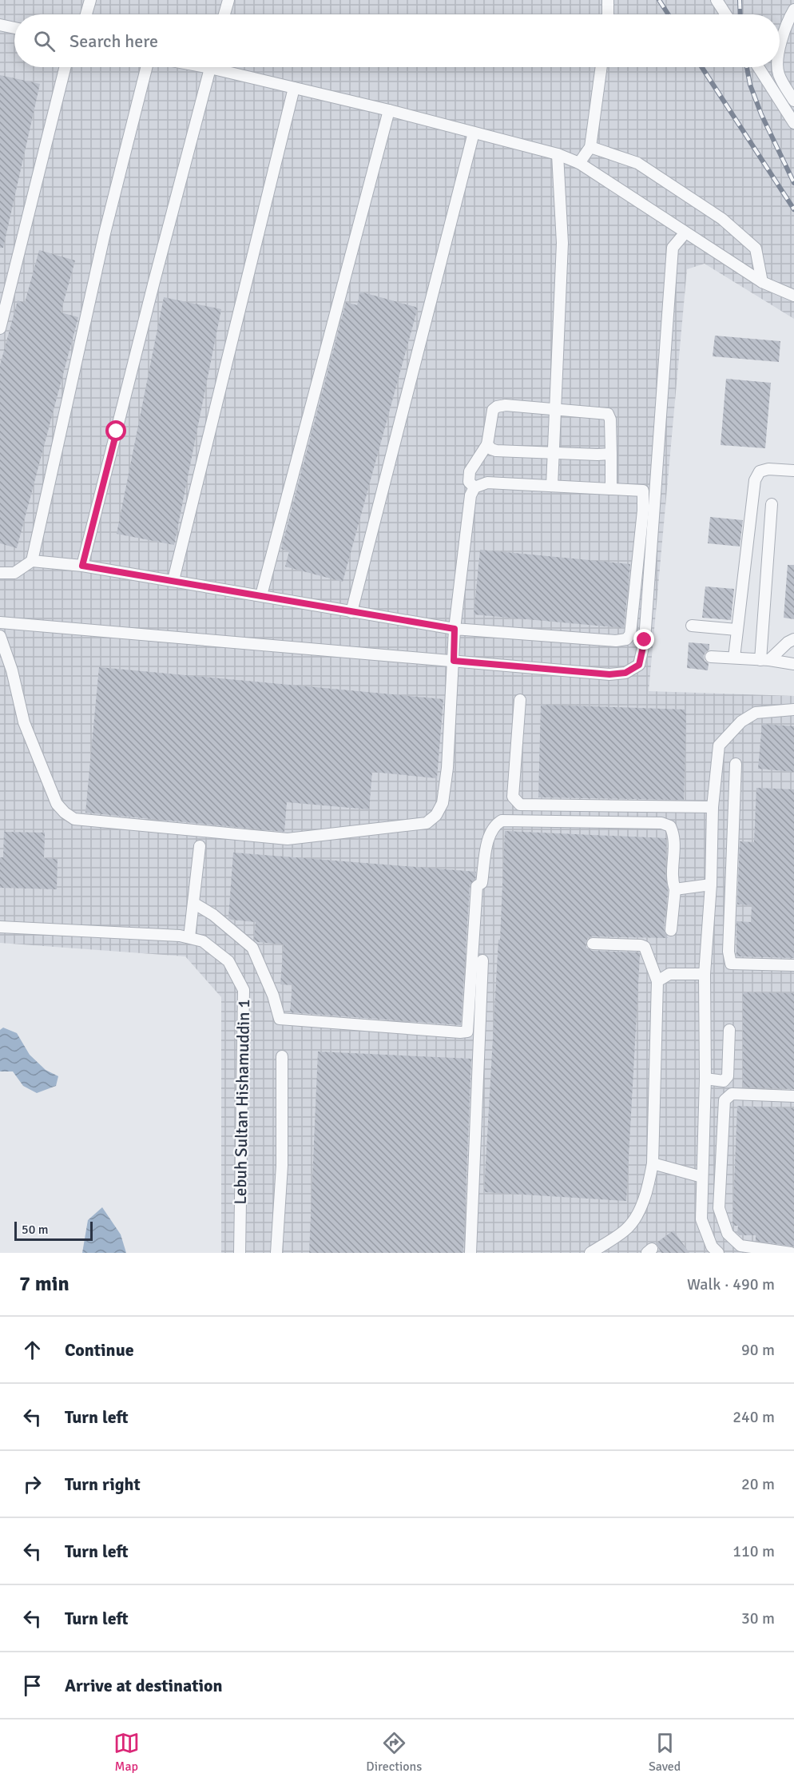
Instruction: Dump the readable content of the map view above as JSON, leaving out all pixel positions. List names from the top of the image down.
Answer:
{
  "streets": {
    "street": ["Lebuh Sultan Hishamuddin 1"]
  },
  "scale_bar": "50 m",
  "page": {
    "search": "Search here",
    "scale": "50 m",
    "heading": ["7 min", "Walk · 490 m"],
    "list": [
      ["Continue", "90 m"],
      ["Turn left", "240 m"],
      ["Turn right", "20 m"],
      ["Turn left", "110 m"],
      ["Turn left", "30 m"],
      "Arrive at destination"
    ],
    "nav": ["Map", "Directions", "Saved"]
  }
}
